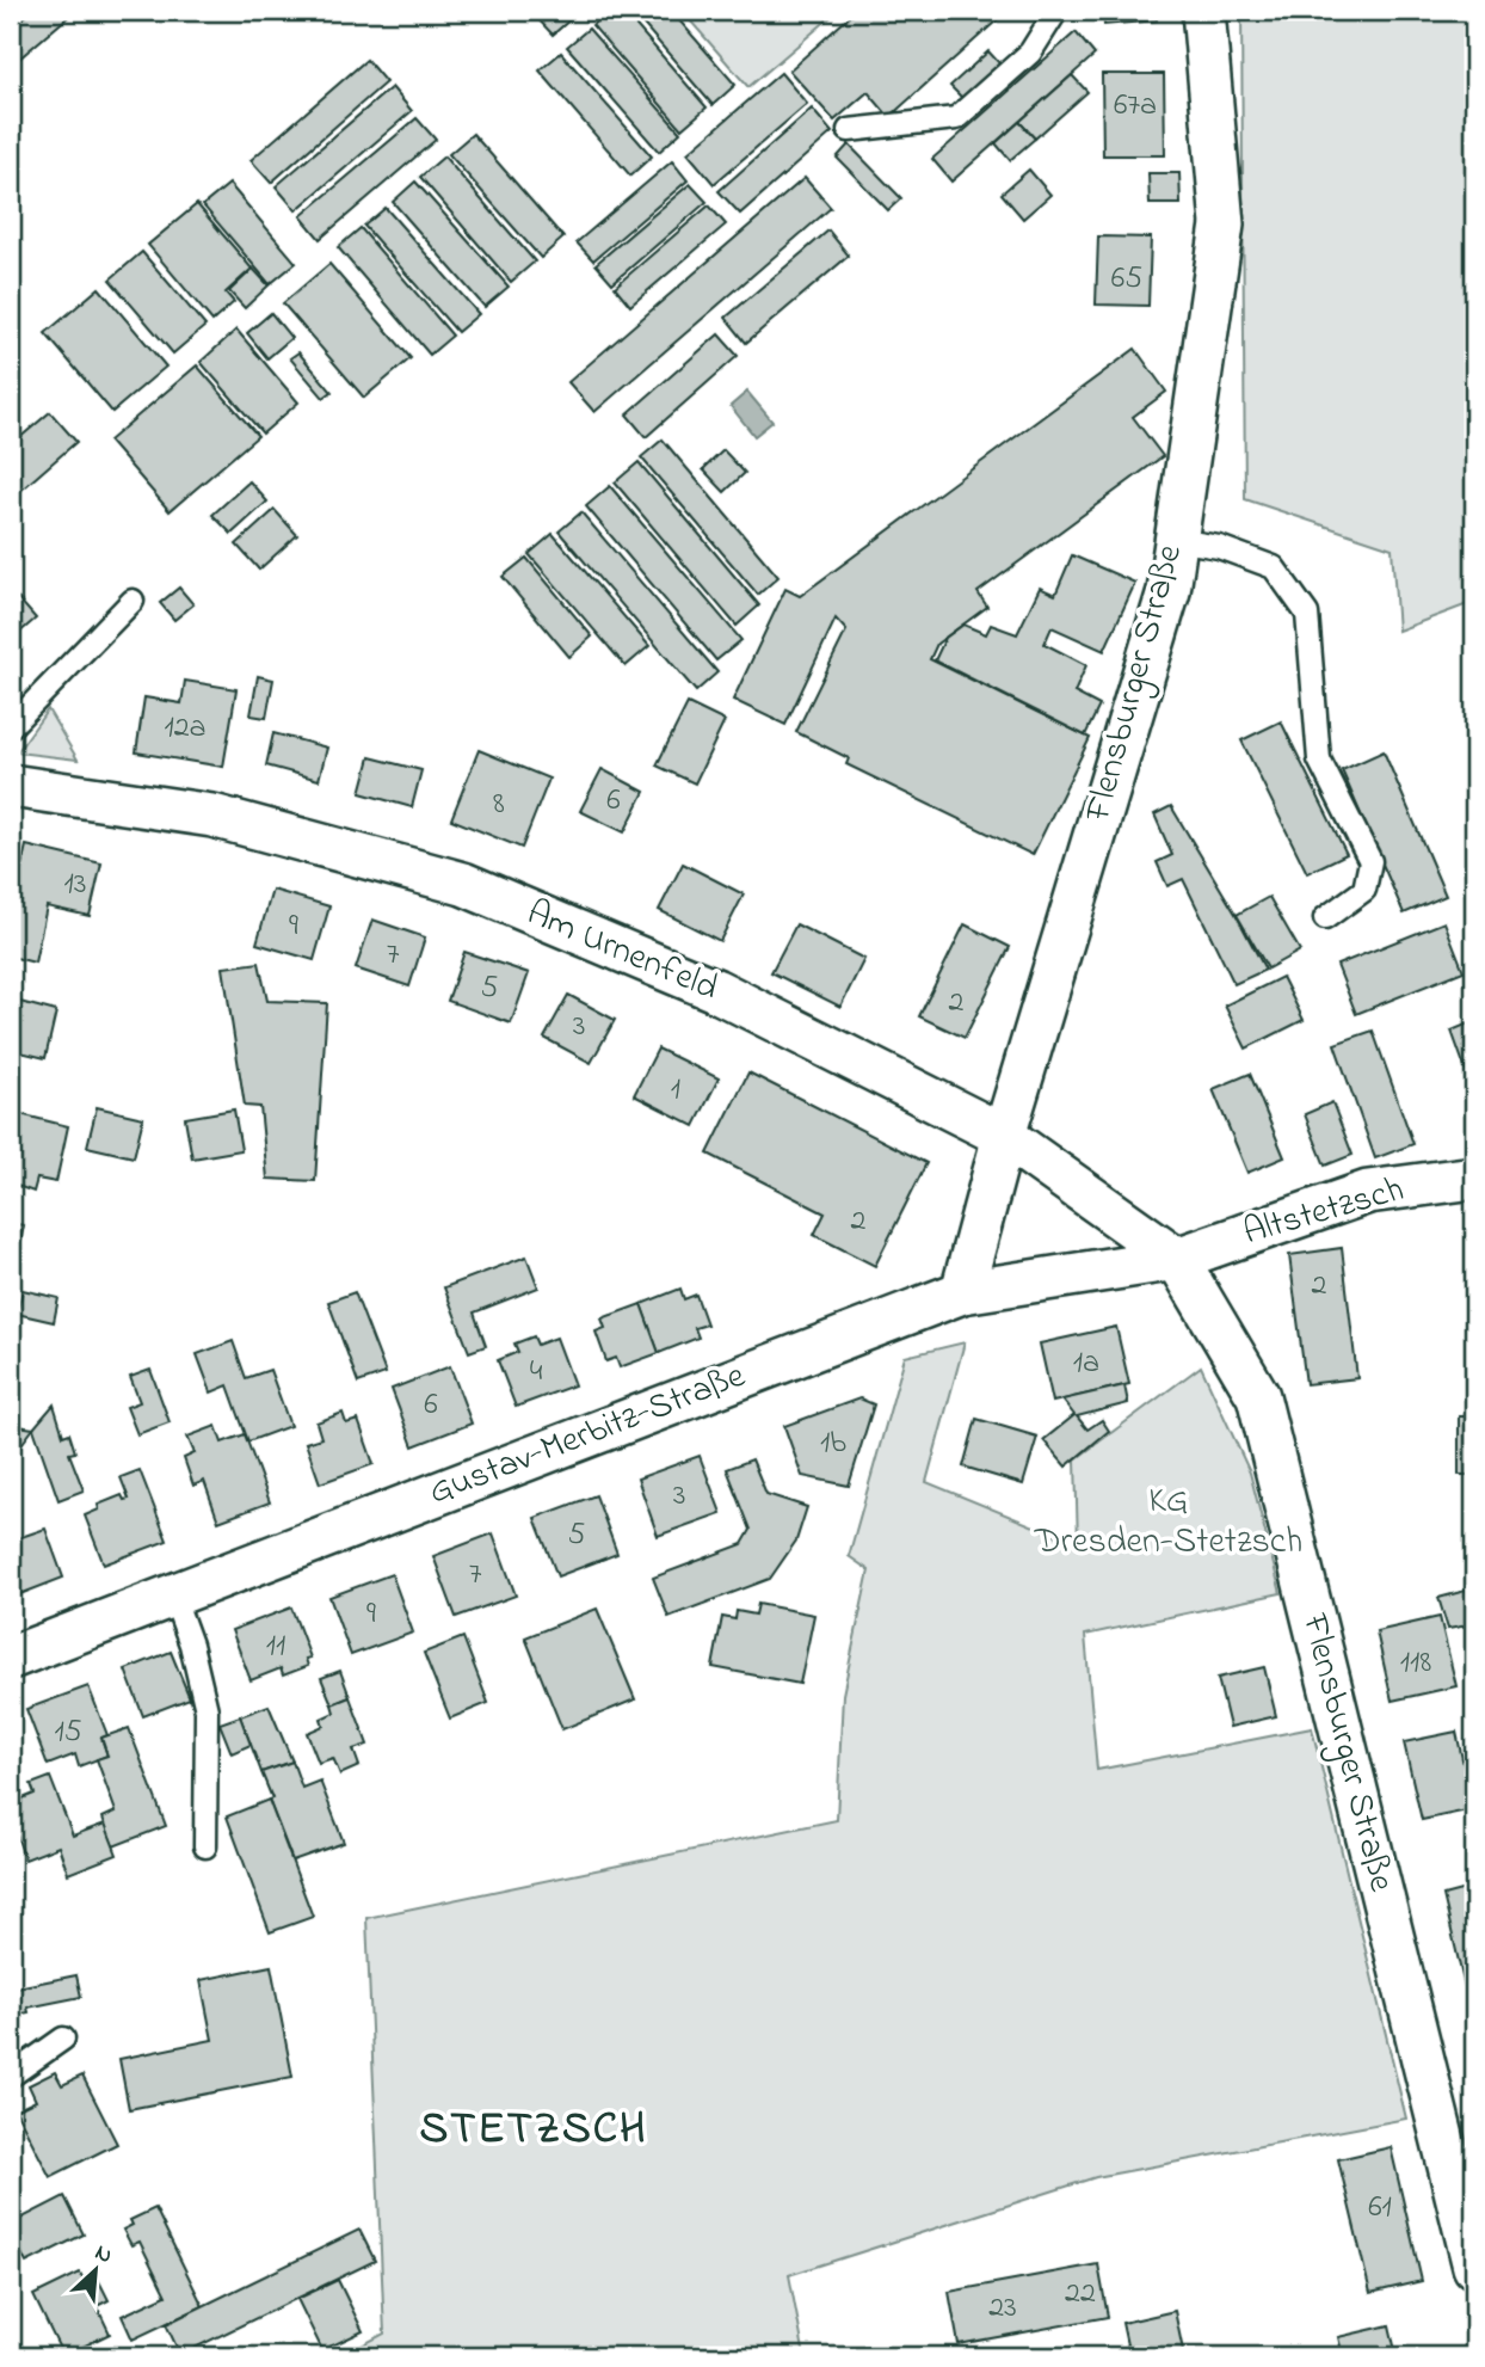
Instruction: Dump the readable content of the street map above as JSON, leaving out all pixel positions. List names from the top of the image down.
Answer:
{
  "streets": {
    "street": [
      "Flensburger Straße",
      "Am Urnenfeld",
      "Altstetzsch",
      "Gustav-Merbitz-Straße"
    ]
  },
  "crossings": [
    ["Flensburger Straße", "Am Urnenfeld"],
    ["Flensburger Straße", "Altstetzsch"],
    ["Flensburger Straße", "Gustav-Merbitz-Straße"],
    ["Am Urnenfeld", "Altstetzsch"],
    ["Am Urnenfeld", "Gustav-Merbitz-Straße"],
    ["Altstetzsch", "Gustav-Merbitz-Straße"]
  ],
  "districts": ["STETZSCH"],
  "parks": ["KG Dresden-Stetzsch"],
  "house_numbers": [
    "67a",
    "65",
    "12a",
    "6",
    "8",
    "13",
    "9",
    "7",
    "5",
    "2",
    "3",
    "1",
    "2",
    "2",
    "1a",
    "4",
    "6",
    "1b",
    "3",
    "5",
    "7",
    "9",
    "11",
    "118",
    "15",
    "61",
    "22",
    "23"
  ],
  "north": "top right"
}
